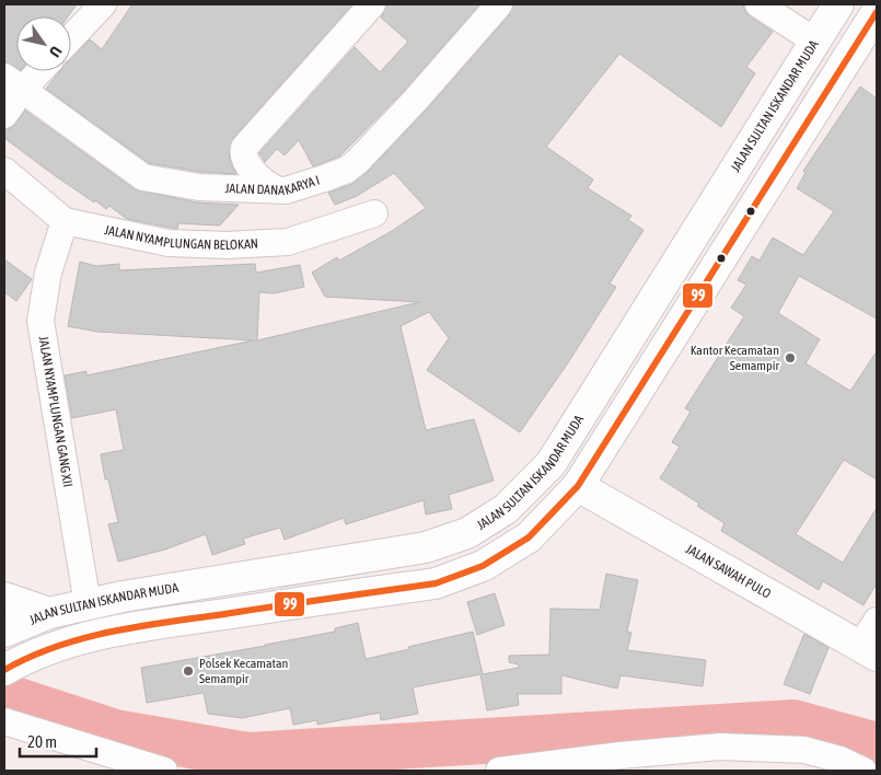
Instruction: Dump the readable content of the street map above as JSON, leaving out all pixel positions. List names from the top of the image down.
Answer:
{
  "streets": {
    "main road": ["JALAN SULTAN ISKANDAR MUDA", "JALAN SAWAH PULO"],
    "street": ["JALAN DANAKARYA I", "JALAN NYAMPLUNGAN BELOKAN", "JALAN NYAMPLUNGAN GANG XII"]
  },
  "crossings": [
    ["JALAN SULTAN ISKANDAR MUDA", "JALAN NYAMPLUNGAN GANG XII"],
    ["JALAN SULTAN ISKANDAR MUDA", "JALAN SAWAH PULO"],
    ["JALAN NYAMPLUNGAN BELOKAN", "JALAN NYAMPLUNGAN GANG XII"]
  ],
  "places": ["Kantor Kecamatan Semampir", "Polsek Kecamatan Semampir"],
  "lines": ["transit line 99"],
  "scale_bar": "20 m",
  "north": "bottom right"
}
